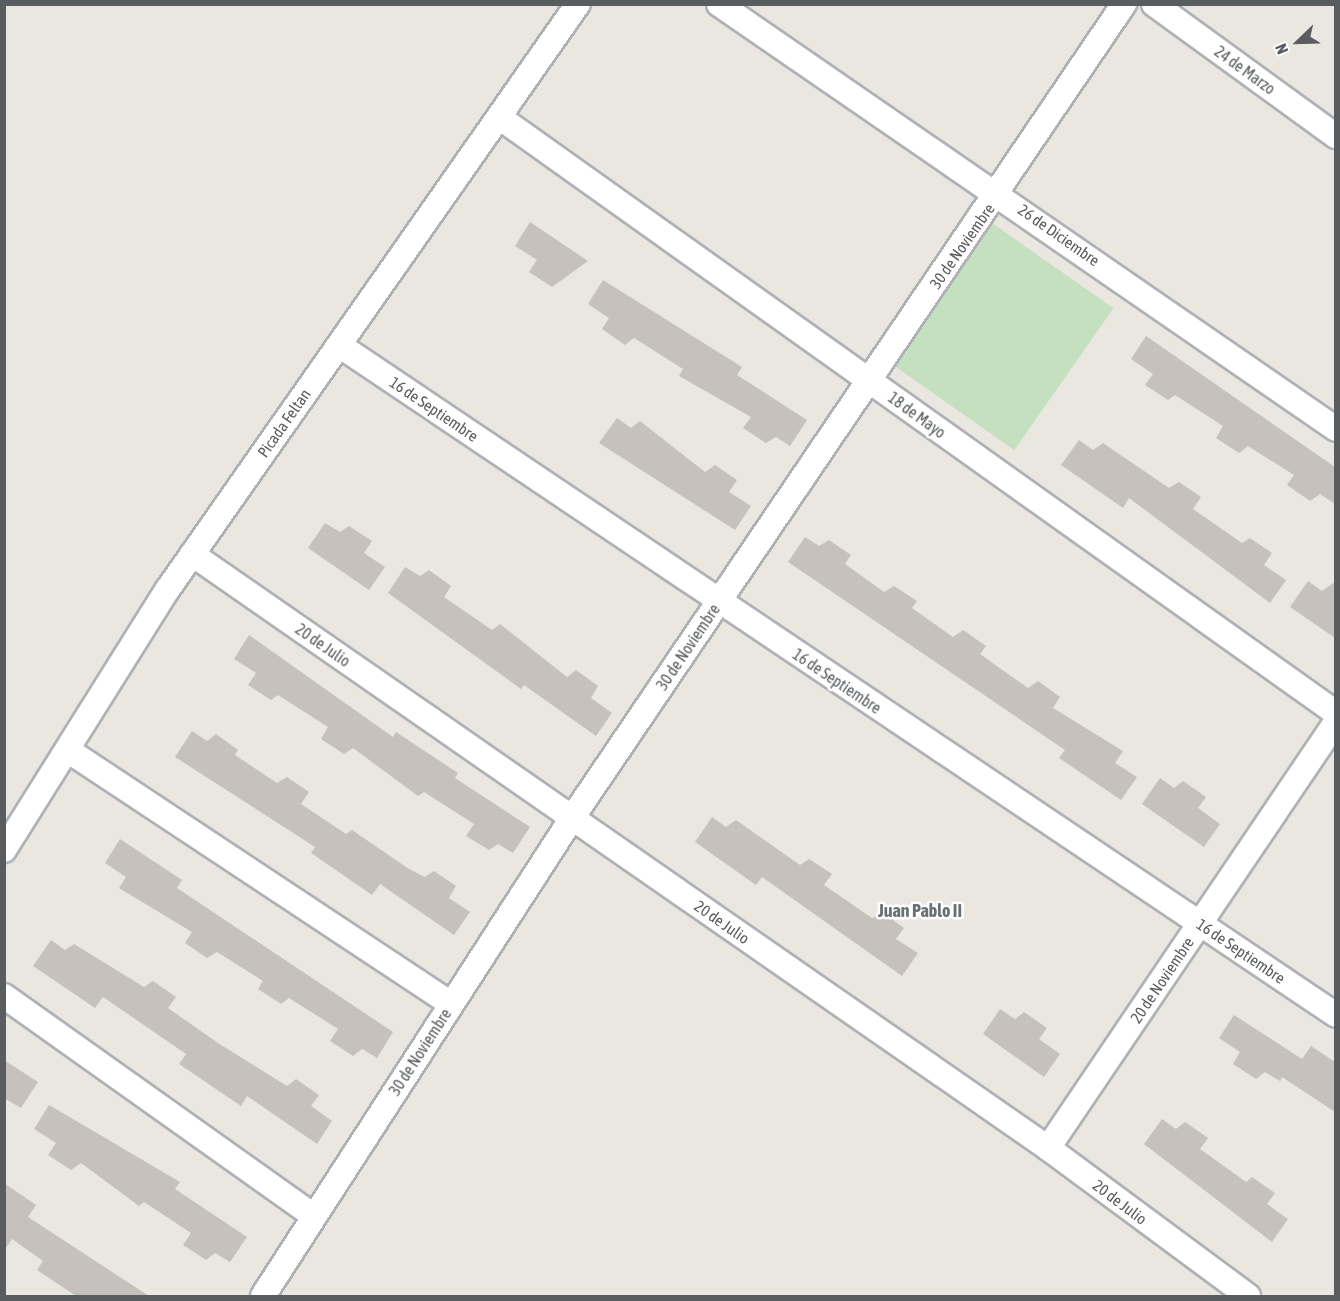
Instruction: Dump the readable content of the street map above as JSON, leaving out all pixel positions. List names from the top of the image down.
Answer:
{
  "streets": {
    "street": [
      "24 de Marzo",
      "26 de Diciembre",
      "30 de Noviembre",
      "16 de Septiembre",
      "18 de Mayo",
      "Picada Feltan",
      "20 de Julio",
      "20 de Noviembre"
    ]
  },
  "crossings": [
    ["26 de Diciembre", "30 de Noviembre"],
    ["30 de Noviembre", "16 de Septiembre"],
    ["30 de Noviembre", "18 de Mayo"],
    ["30 de Noviembre", "20 de Julio"],
    ["16 de Septiembre", "Picada Feltan"],
    ["16 de Septiembre", "20 de Noviembre"],
    ["18 de Mayo", "Picada Feltan"],
    ["Picada Feltan", "20 de Julio"],
    ["20 de Julio", "20 de Noviembre"]
  ],
  "districts": ["Juan Pablo II"],
  "north": "bottom left"
}
